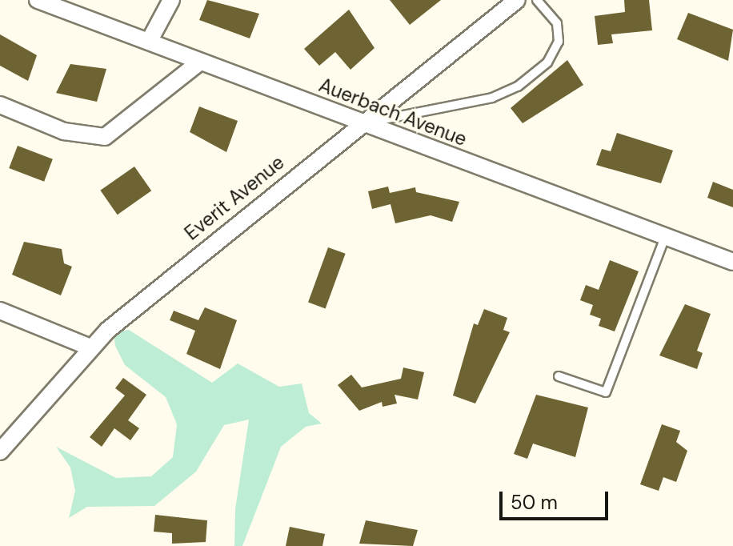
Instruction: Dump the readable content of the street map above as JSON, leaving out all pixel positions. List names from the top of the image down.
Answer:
{
  "streets": {
    "street": ["Auerbach Avenue", "Everit Avenue"]
  },
  "crossings": [
    ["Auerbach Avenue", "Everit Avenue"]
  ],
  "scale_bar": "50 m"
}
